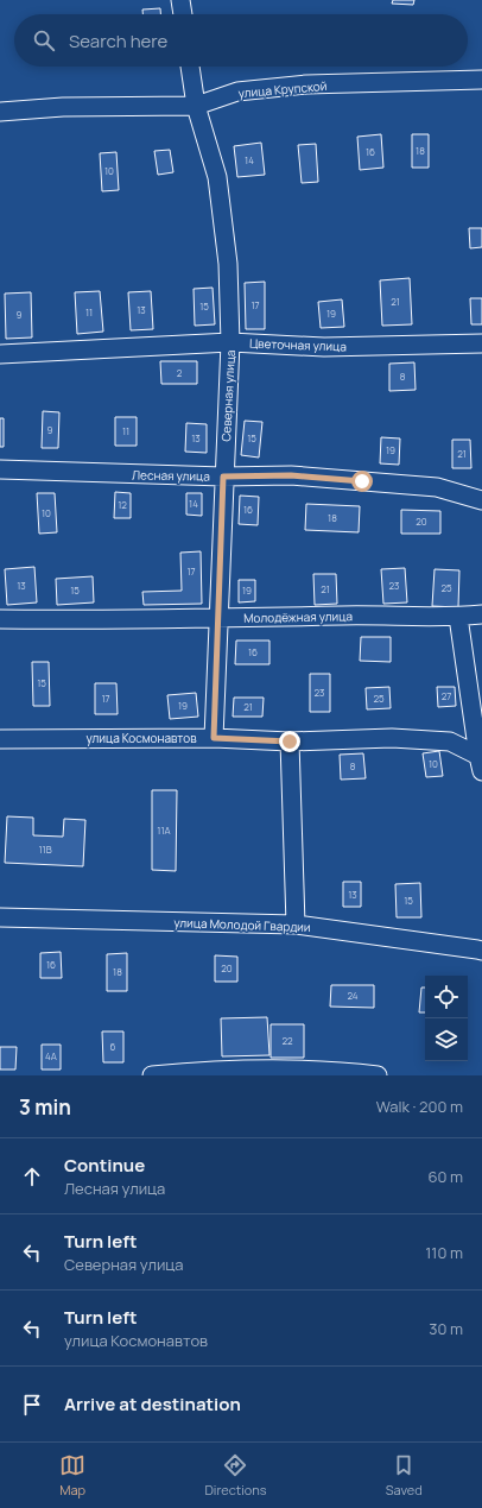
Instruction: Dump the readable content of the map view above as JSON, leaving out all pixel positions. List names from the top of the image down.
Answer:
{
  "streets": {
    "street": [
      "улица Крупской",
      "Цветочная улица",
      "Северная улица",
      "Лесная улица",
      "Молодёжная улица",
      "улица Космонавтов",
      "улица Молодой Гвардии"
    ]
  },
  "crossings": [
    ["улица Крупской", "Северная улица"],
    ["Цветочная улица", "Северная улица"],
    ["Северная улица", "Лесная улица"],
    ["Северная улица", "Молодёжная улица"],
    ["Северная улица", "улица Космонавтов"]
  ],
  "house_numbers": [
    "18",
    "16",
    "14",
    "10",
    "21",
    "17",
    "15",
    "13",
    "11",
    "19",
    "9",
    "2",
    "8",
    "9",
    "11",
    "13",
    "15",
    "19",
    "21",
    "14",
    "12",
    "16",
    "10",
    "18",
    "20",
    "17",
    "13",
    "23",
    "25",
    "21",
    "15",
    "19",
    "16",
    "15",
    "23",
    "27",
    "17",
    "25",
    "19",
    "21",
    "10",
    "8",
    "11А",
    "11В",
    "13",
    "15",
    "16",
    "20",
    "18",
    "24",
    "22",
    "6",
    "4А"
  ],
  "page": {
    "search": "Search here",
    "heading": ["3 min", "Walk · 200 m"],
    "list": [
      ["Continue", "Лесная улица", "60 m"],
      ["Turn left", "Северная улица", "110 m"],
      ["Turn left", "улица Космонавтов", "30 m"],
      "Arrive at destination"
    ],
    "nav": ["Map", "Directions", "Saved"]
  }
}
